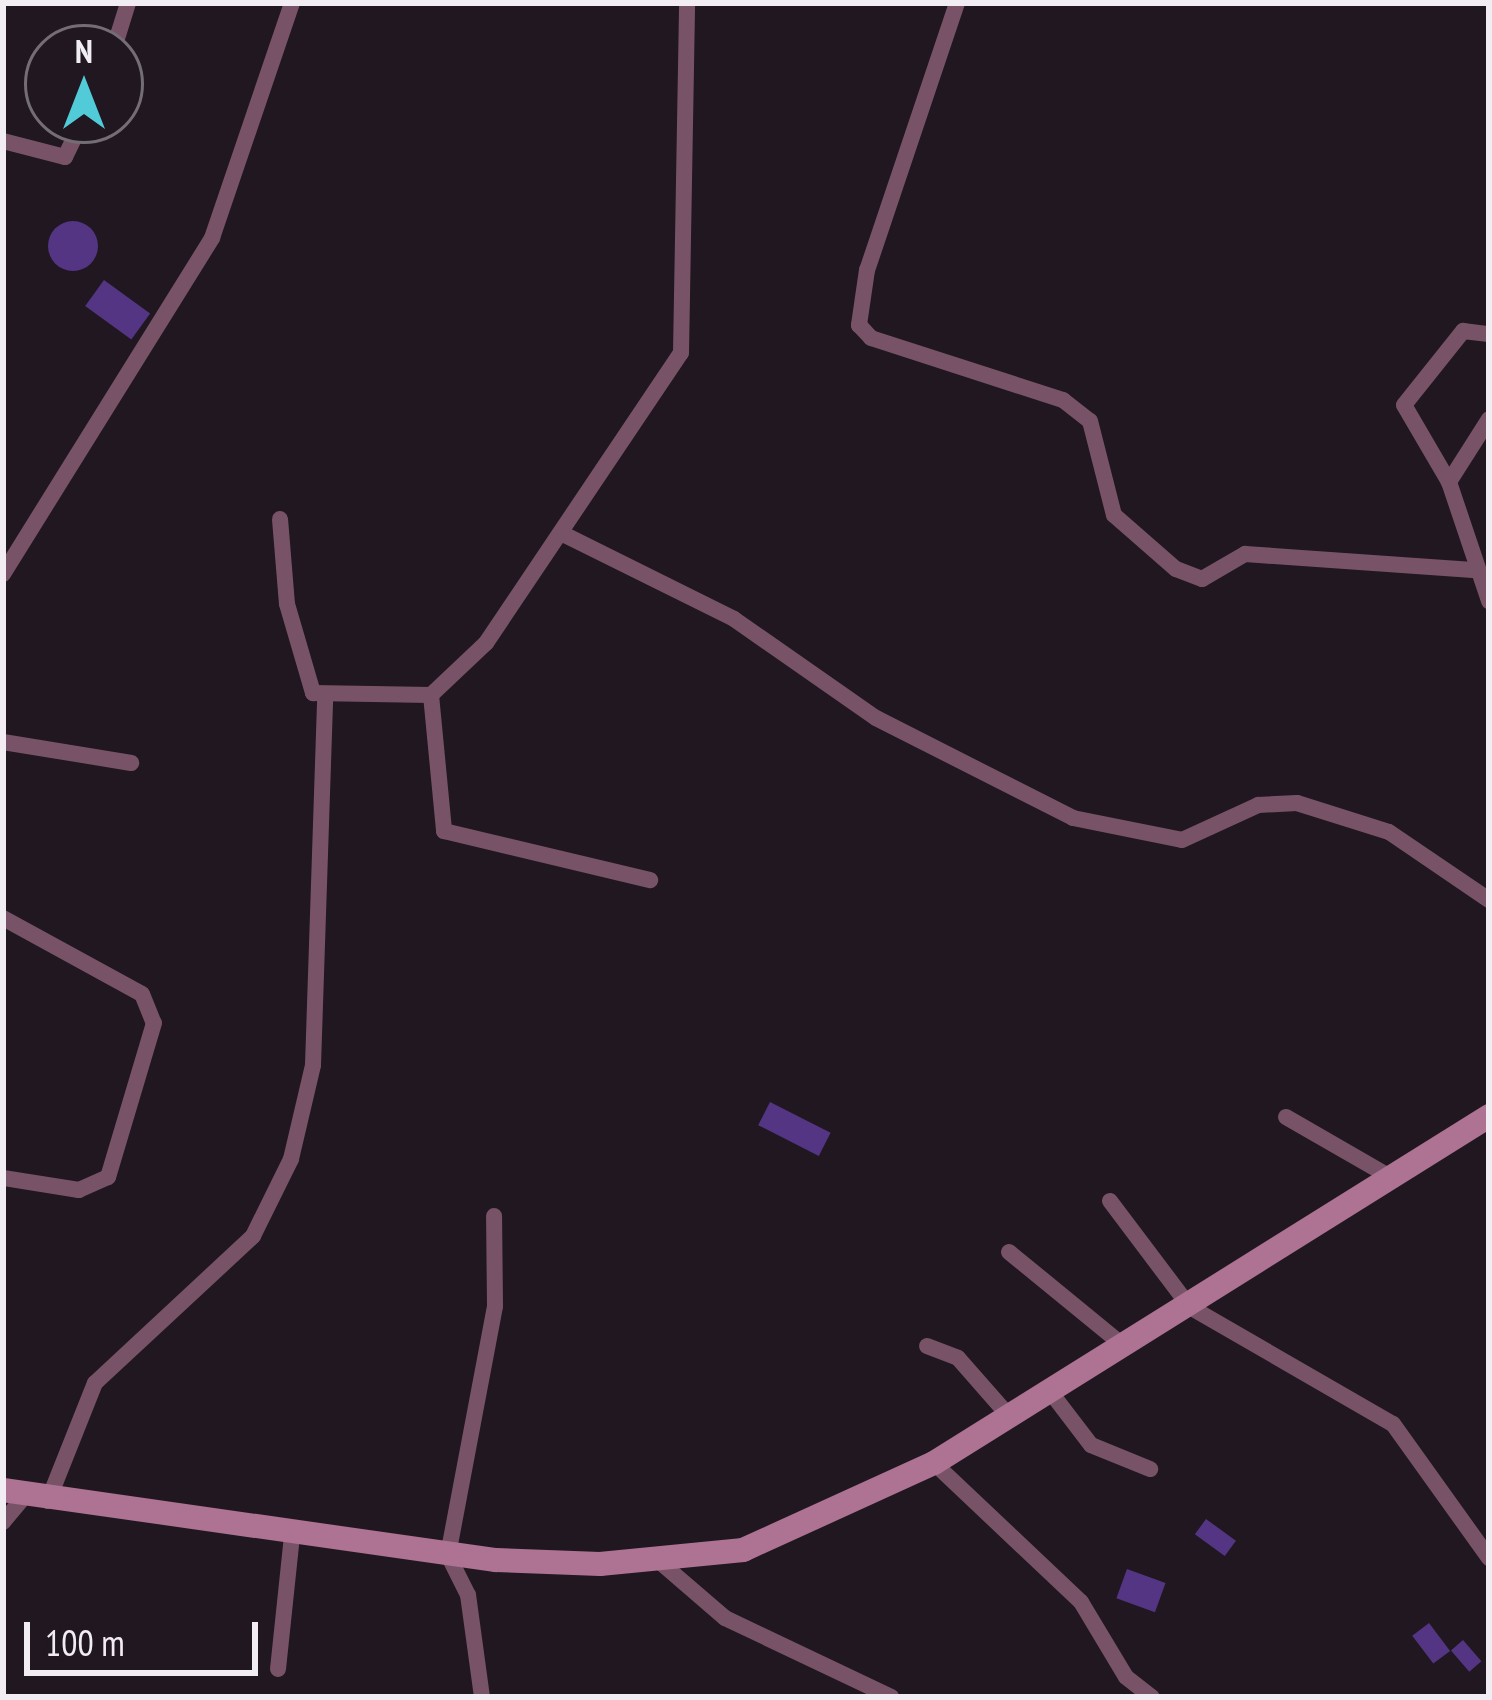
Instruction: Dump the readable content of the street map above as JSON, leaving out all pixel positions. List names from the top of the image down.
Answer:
{
  "scale_bar": "100 m",
  "north": "top"
}
